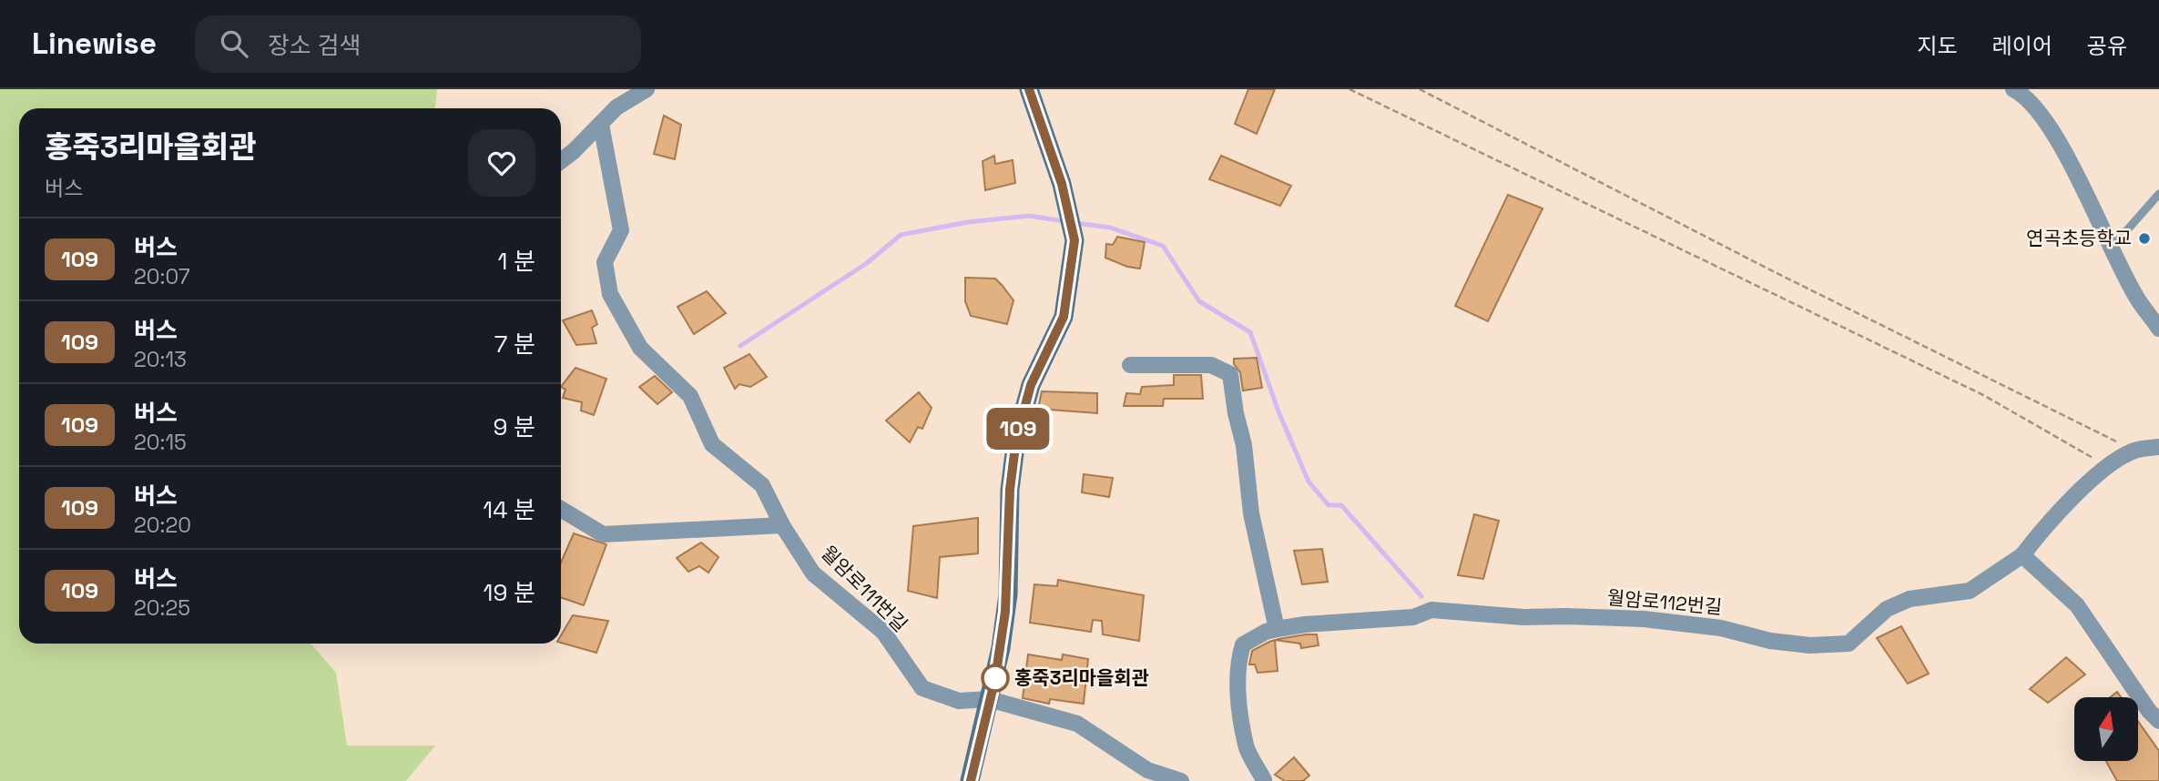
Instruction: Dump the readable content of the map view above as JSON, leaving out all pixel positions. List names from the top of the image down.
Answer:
{
  "streets": {
    "street": ["월암로111번길", "월암로112번길"]
  },
  "places": ["연곡초등학교", "홍죽3리마을회관"],
  "lines": ["bus line 109"],
  "north": "top",
  "page": {
    "header": "Linewise",
    "search": "장소 검색",
    "nav": ["지도", "레이어", "공유"],
    "on_map": "109",
    "heading": ["홍죽3리마을회관", "버스"],
    "list": [
      {
        "mark": "109",
        "name": "버스",
        "note": "20:07",
        "value": "1 분"
      },
      {
        "mark": "109",
        "name": "버스",
        "note": "20:13",
        "value": "7 분"
      },
      {
        "mark": "109",
        "name": "버스",
        "note": "20:15",
        "value": "9 분"
      },
      {
        "mark": "109",
        "name": "버스",
        "note": "20:20",
        "value": "14 분"
      },
      {
        "mark": "109",
        "name": "버스",
        "note": "20:25",
        "value": "19 분"
      }
    ]
  }
}
